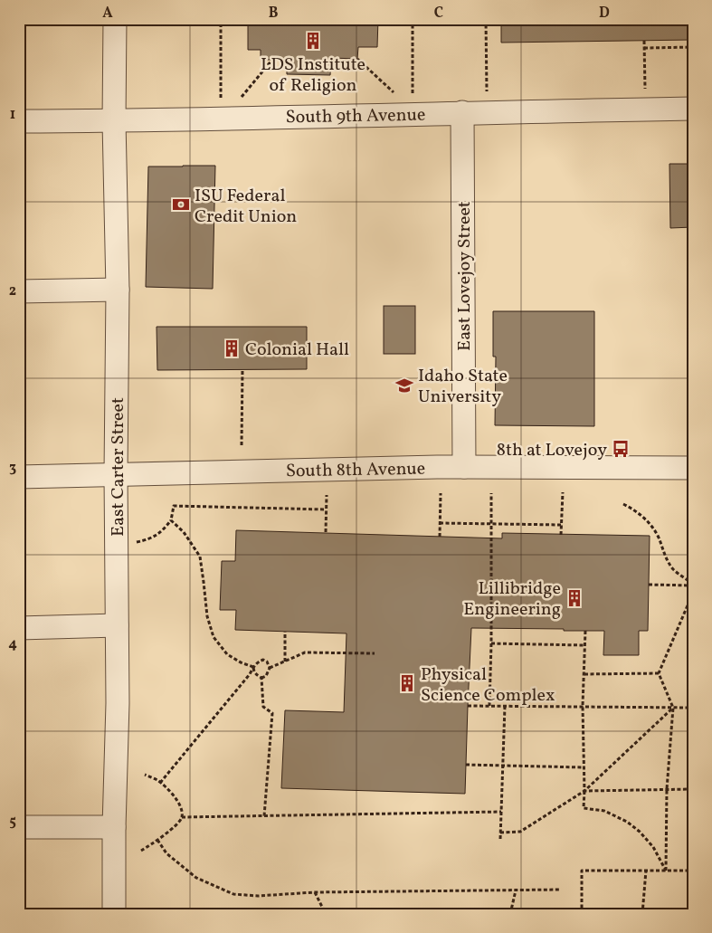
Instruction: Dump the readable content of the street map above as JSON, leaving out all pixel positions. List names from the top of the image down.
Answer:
{
  "streets": {
    "street": [
      "South 9th Avenue",
      "East Lovejoy Street",
      "East Carter Street",
      "South 8th Avenue"
    ]
  },
  "crossings": [
    ["South 9th Avenue", "East Lovejoy Street"],
    ["South 9th Avenue", "East Carter Street"],
    ["East Lovejoy Street", "South 8th Avenue"],
    ["East Carter Street", "South 8th Avenue"]
  ],
  "places": {
    "building": [
      "LDS Institute of Religion",
      "Colonial Hall",
      "Lillibridge Engineering",
      "Physical Science Complex"
    ],
    "bank": ["ISU Federal Credit Union"],
    "school or university": ["Idaho State University"],
    "bus stop": ["8th at Lovejoy"]
  },
  "grid": {
    "columns": [
      "A",
      "B",
      "C",
      "D"
    ],
    "rows": [
      "1",
      "2",
      "3",
      "4",
      "5"
    ]
  }
}
